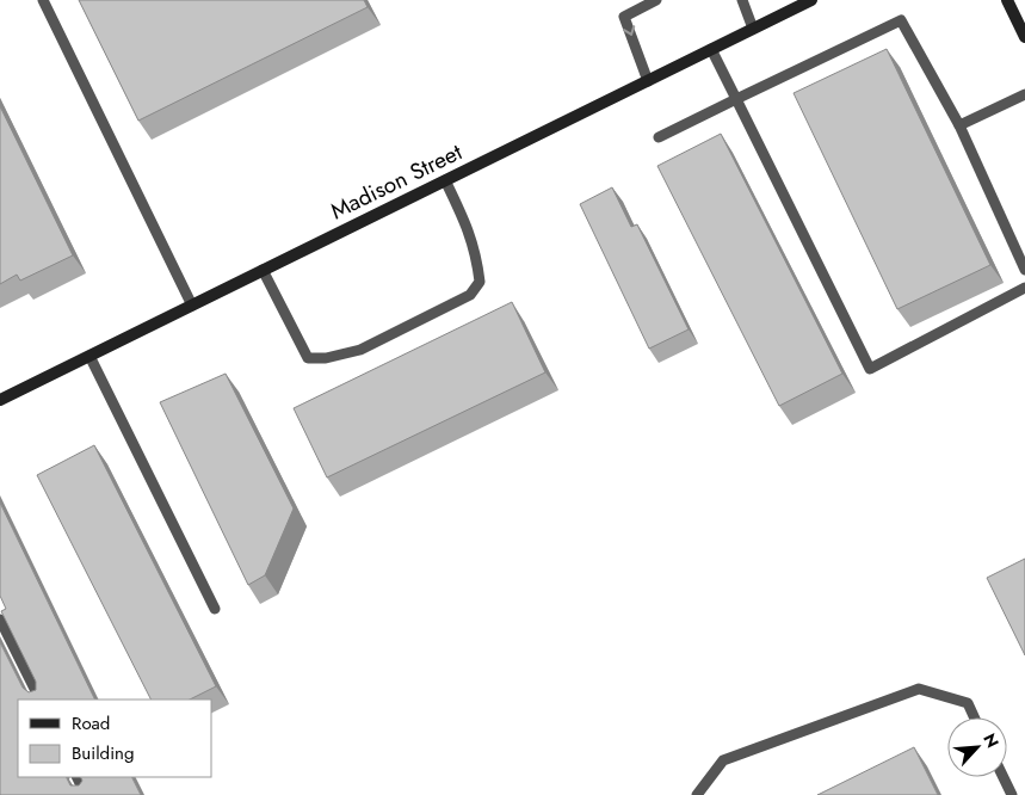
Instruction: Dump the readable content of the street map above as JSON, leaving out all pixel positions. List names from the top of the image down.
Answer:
{
  "streets": {
    "street": ["Madison Street"]
  },
  "legend": ["Road", "Building"],
  "north": "top right"
}
